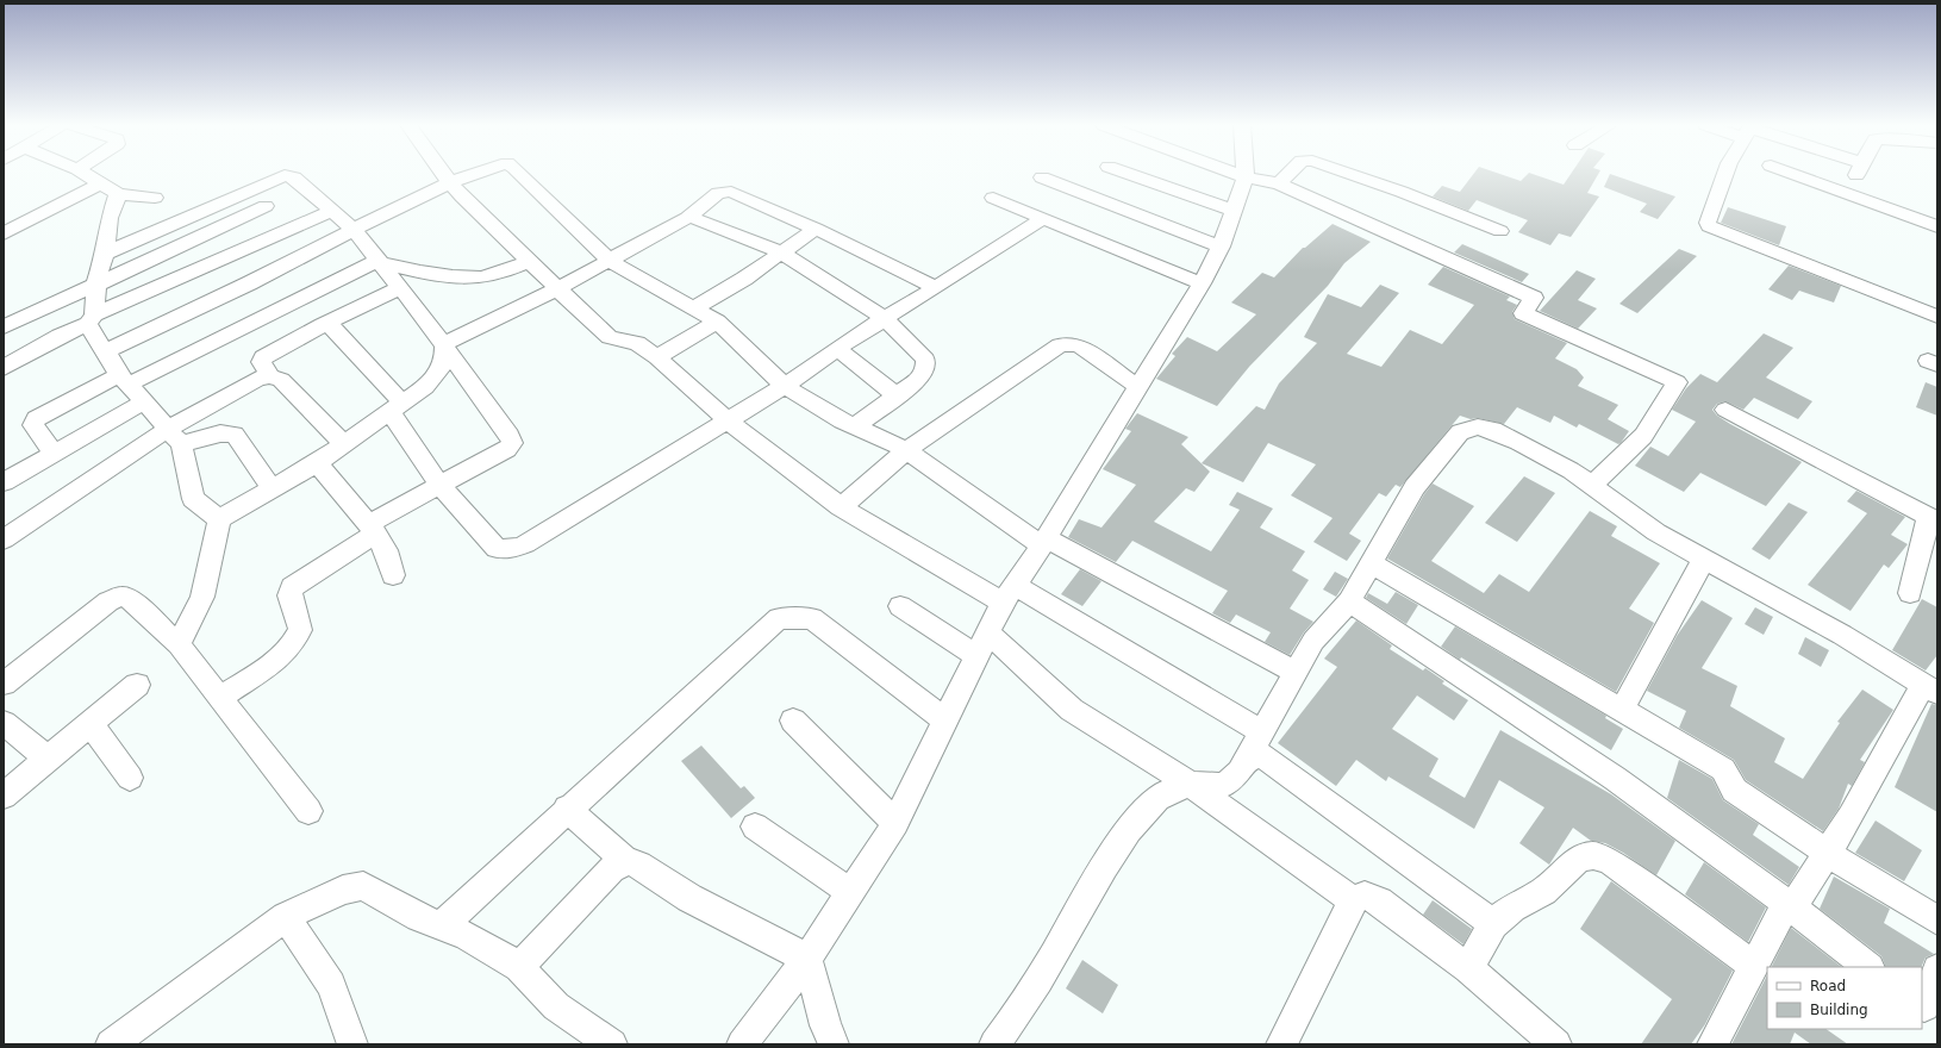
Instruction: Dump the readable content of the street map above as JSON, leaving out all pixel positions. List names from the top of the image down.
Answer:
{
  "legend": ["Road", "Building"]
}
